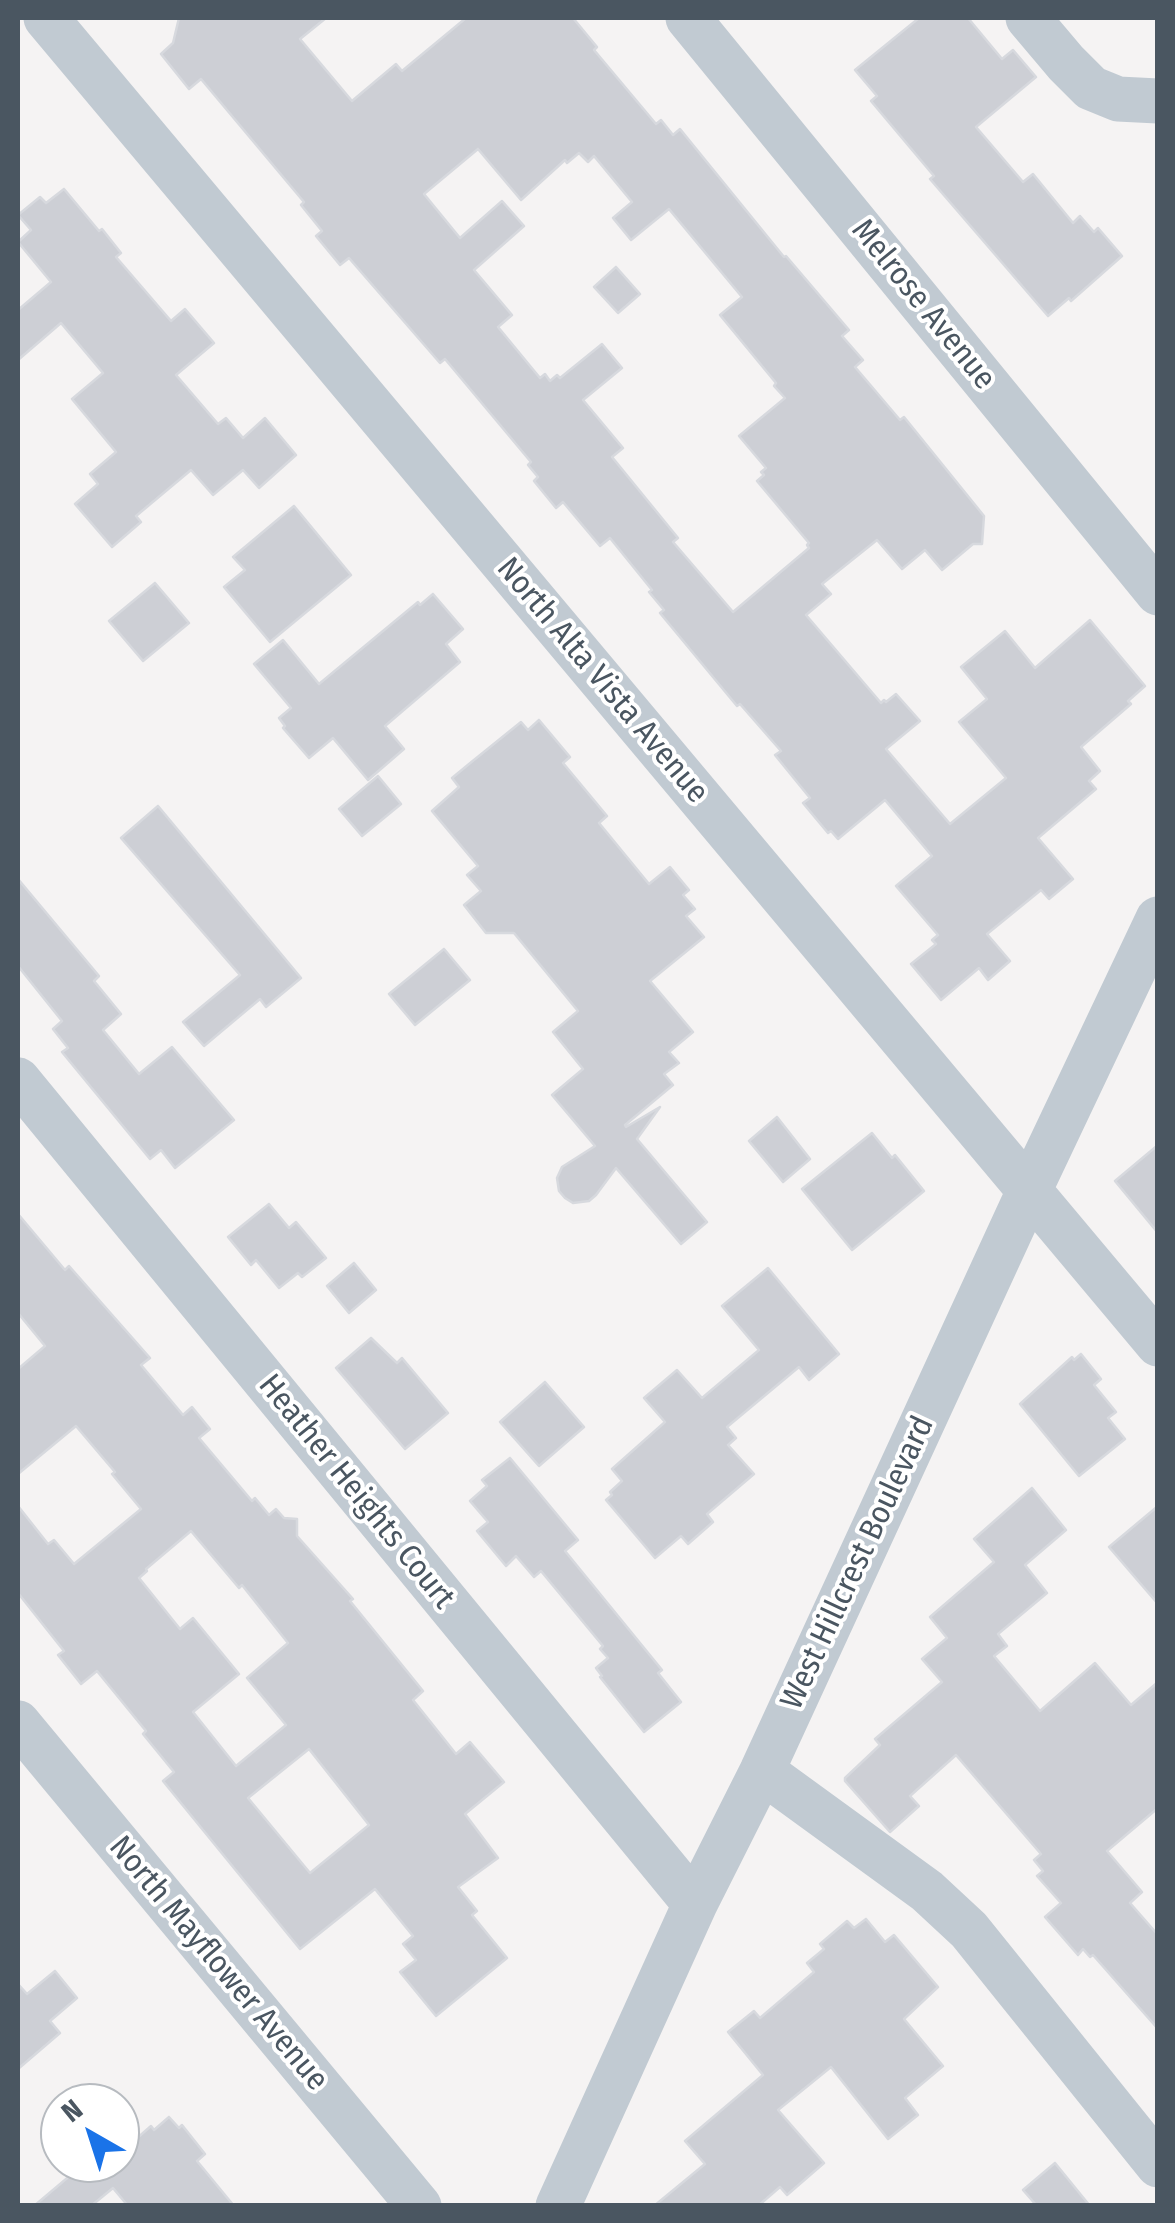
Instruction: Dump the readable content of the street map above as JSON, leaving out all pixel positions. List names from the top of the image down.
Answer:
{
  "streets": {
    "street": [
      "Melrose Avenue",
      "North Alta Vista Avenue",
      "Heather Heights Court",
      "West Hillcrest Boulevard",
      "North Mayflower Avenue"
    ]
  },
  "crossings": [
    ["North Alta Vista Avenue", "West Hillcrest Boulevard"],
    ["Heather Heights Court", "West Hillcrest Boulevard"]
  ],
  "north": "top left"
}
